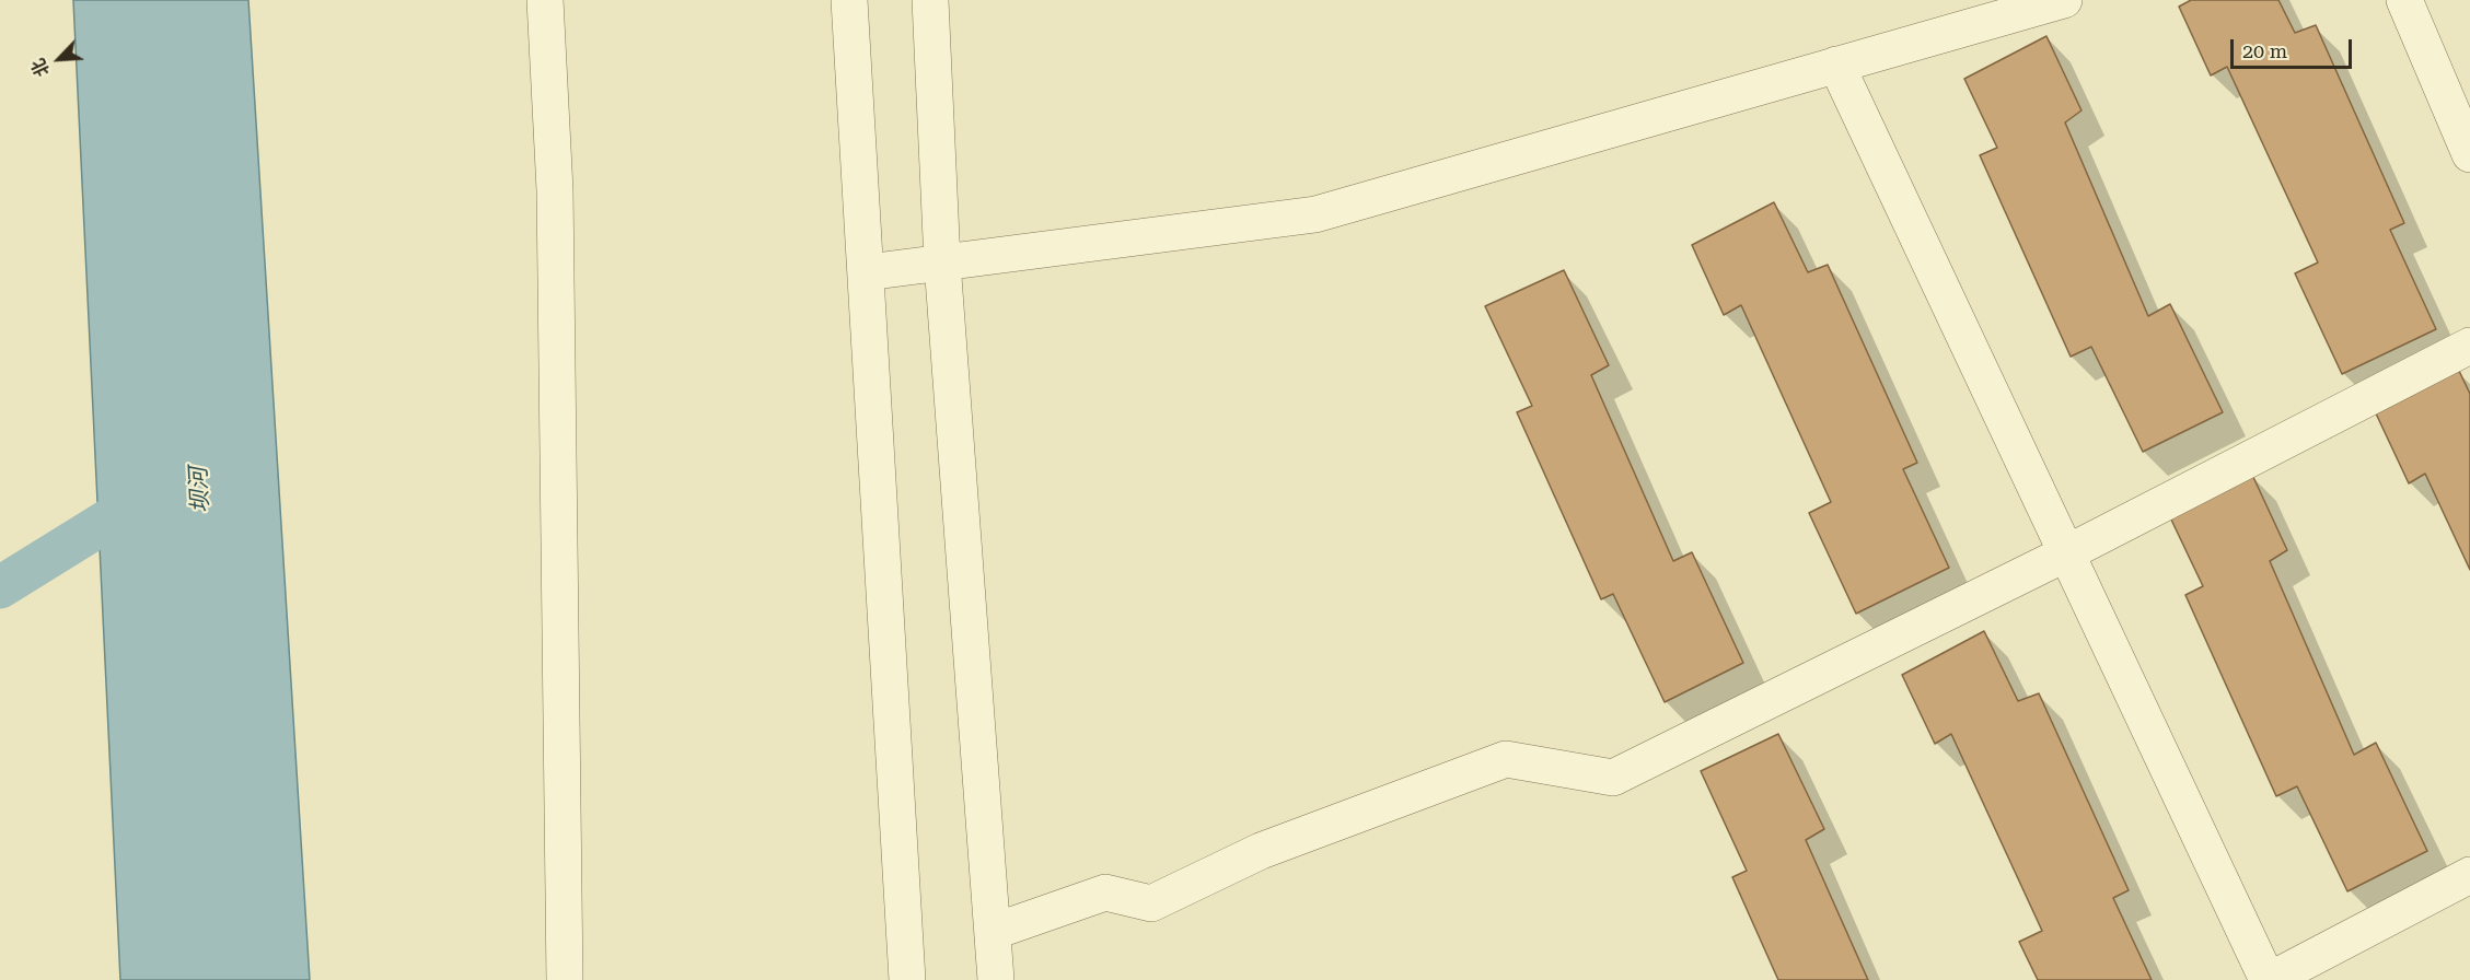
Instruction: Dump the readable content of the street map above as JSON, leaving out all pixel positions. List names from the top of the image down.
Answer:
{
  "water": ["坝河"],
  "scale_bar": "20 m",
  "north": "bottom left"
}
